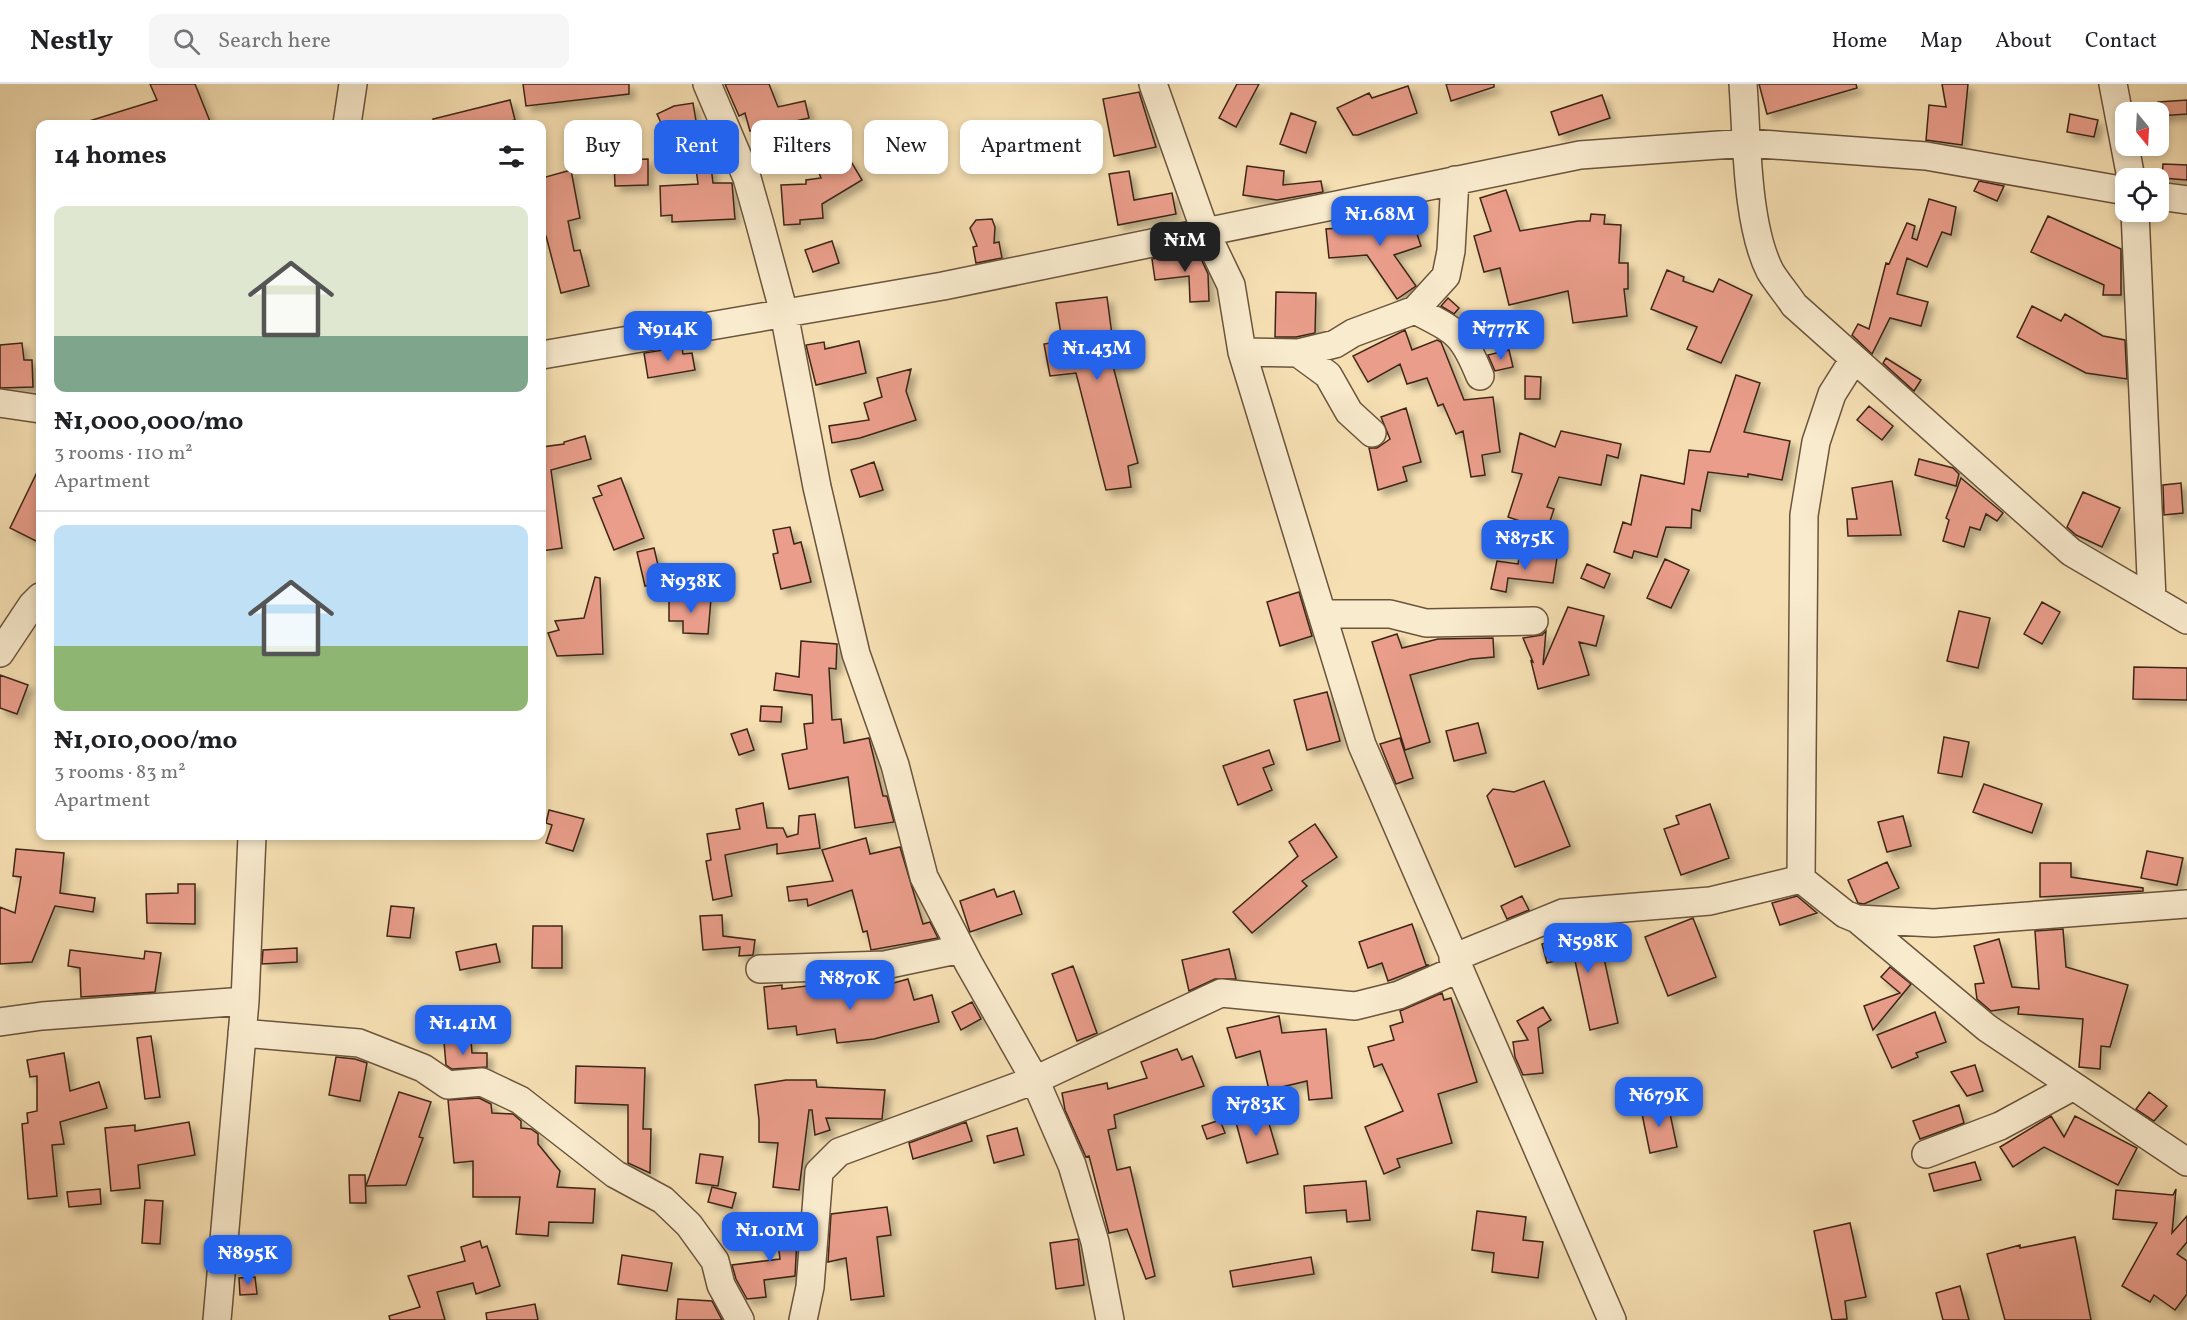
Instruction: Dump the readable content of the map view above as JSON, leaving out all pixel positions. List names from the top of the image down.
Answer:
{
  "north": "bottom",
  "page": {
    "header": "Nestly",
    "search": "Search here",
    "nav": [
      "Home",
      "Map",
      "About",
      "Contact"
    ],
    "chip": [
      "Buy",
      "Rent",
      "Filters",
      "New",
      "Apartment"
    ],
    "heading": "14 homes",
    "list": [
      {
        "name": "₦1,000,000/mo",
        "note": "3 rooms · 110 m² · Apartment"
      },
      {
        "name": "₦1,010,000/mo",
        "note": "3 rooms · 83 m² · Apartment"
      }
    ],
    "price": [
      "₦1.68M",
      "₦1M",
      "₦777K",
      "₦914K",
      "₦1.43M",
      "₦875K",
      "₦938K",
      "₦598K",
      "₦870K",
      "₦1.41M",
      "₦679K",
      "₦783K",
      "₦1.01M",
      "₦895K"
    ]
  }
}
